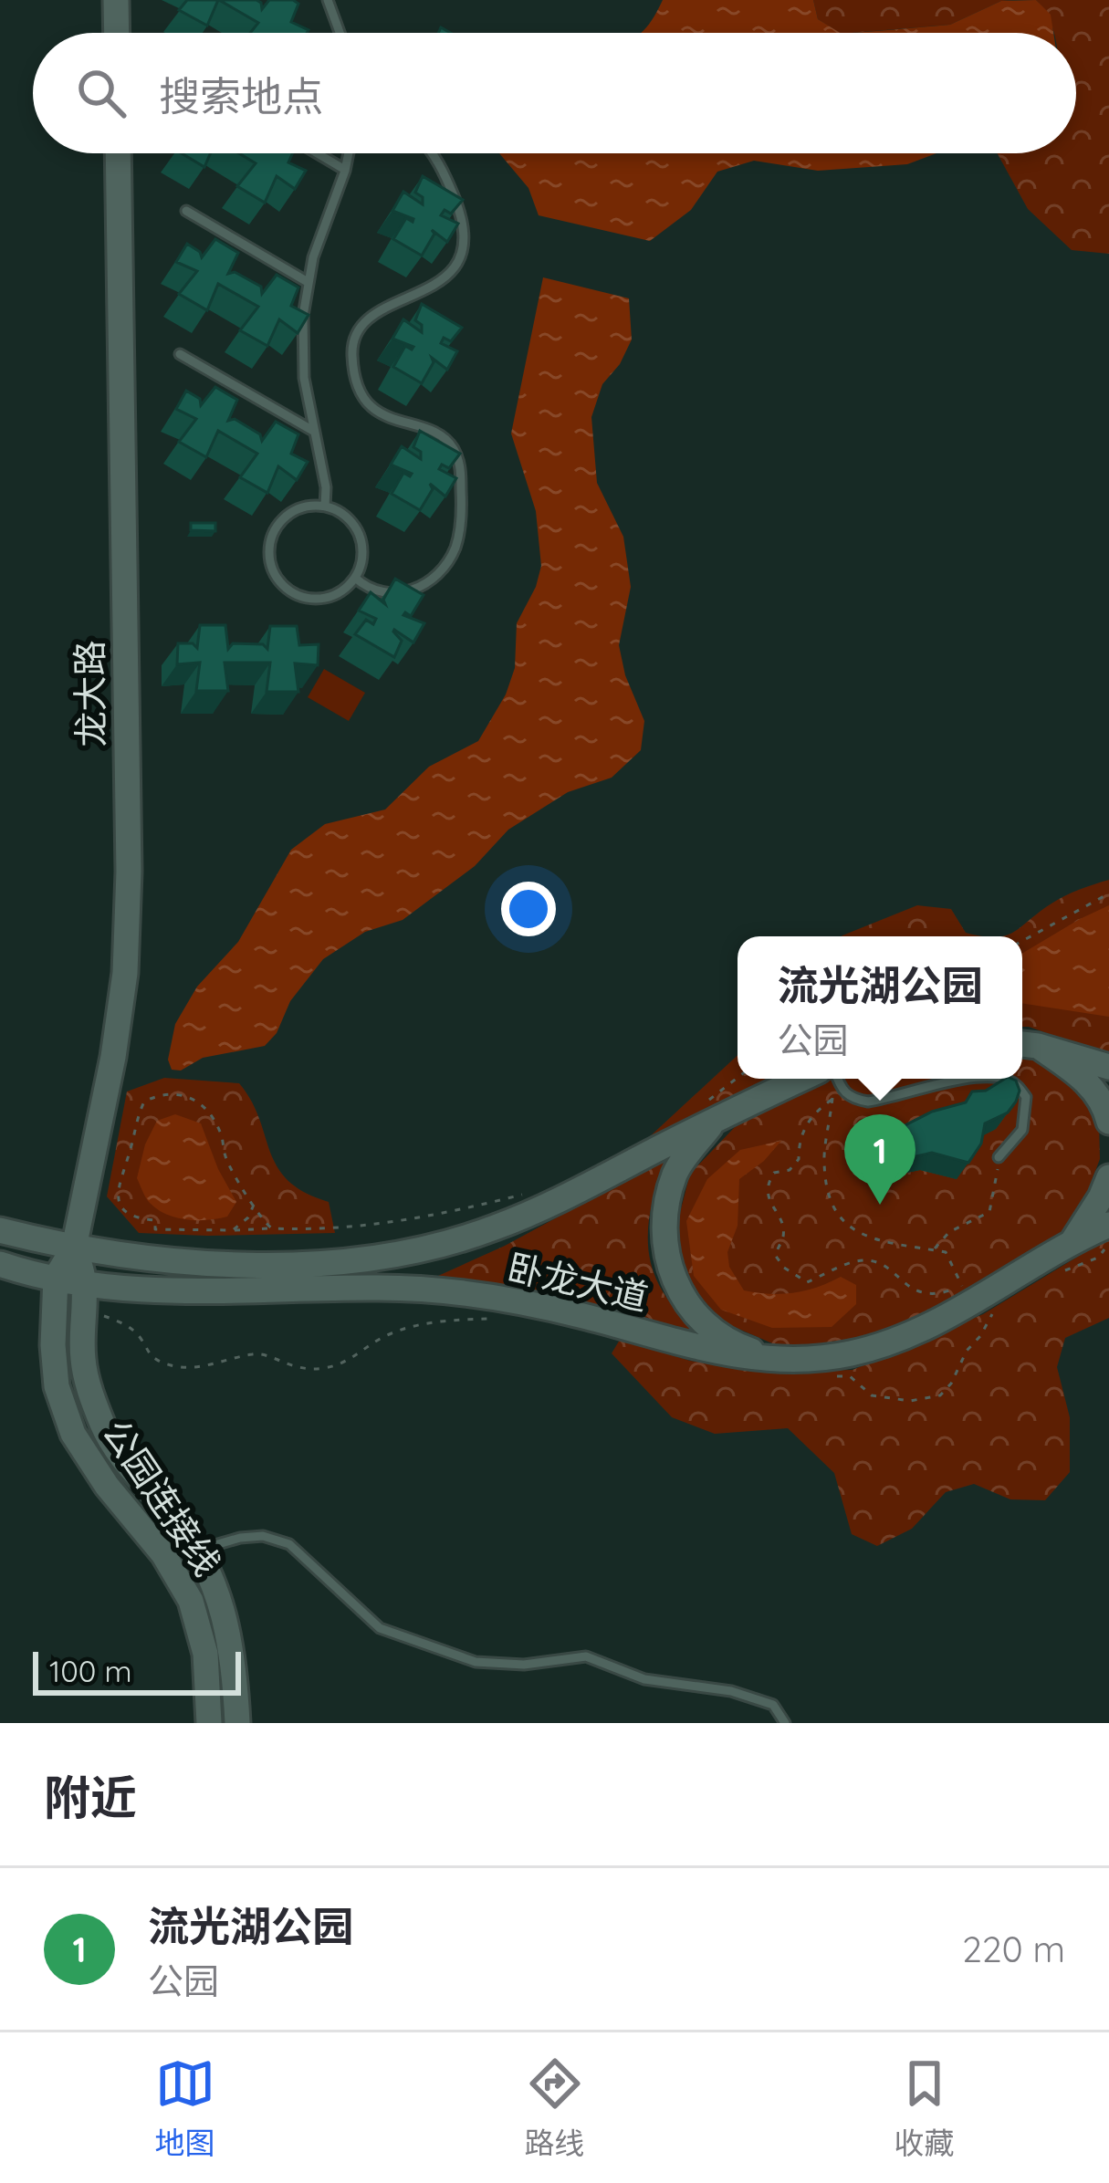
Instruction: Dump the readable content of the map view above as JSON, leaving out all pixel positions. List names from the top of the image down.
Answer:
{
  "streets": {
    "main road": ["龙大路", "卧龙大道", "公园连接线"]
  },
  "crossings": [
    ["龙大路", "卧龙大道"],
    ["龙大路", "公园连接线"],
    ["卧龙大道", "公园连接线"]
  ],
  "scale_bar": "100 m",
  "page": {
    "search": "搜索地点",
    "popup": ["流光湖公园", "公园"],
    "pins": "1",
    "scale": "100 m",
    "heading": "附近",
    "list": [
      {
        "mark": "1",
        "name": "流光湖公园",
        "note": "公园",
        "value": "220 m"
      }
    ],
    "nav": ["地图", "路线", "收藏"]
  }
}
